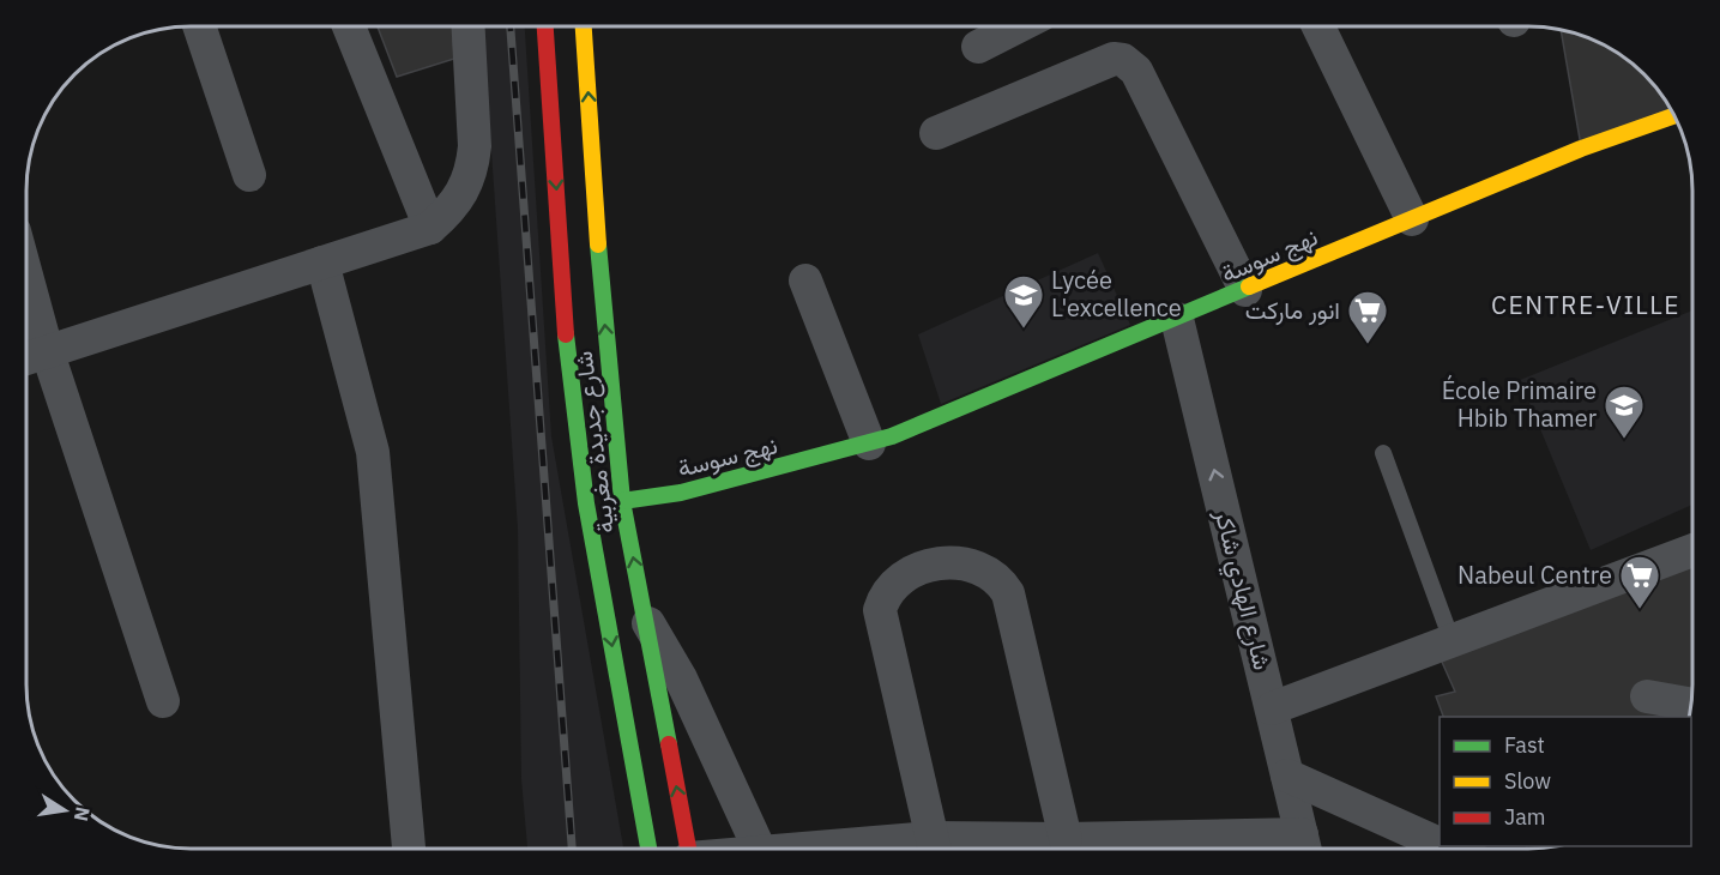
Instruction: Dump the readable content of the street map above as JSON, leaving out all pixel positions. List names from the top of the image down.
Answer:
{
  "streets": {
    "main road": ["نهج سوسة", "شارع جديدة مغربية"],
    "street": ["شارع الهادي شاكر"]
  },
  "crossings": [
    ["نهج سوسة", "شارع جديدة مغربية"],
    ["نهج سوسة", "شارع الهادي شاكر"]
  ],
  "one_way": ["شارع الهادي شاكر"],
  "districts": ["CENTRE-VILLE"],
  "places": {
    "school or university": ["Lycée L'excellence", "École Primaire Hbib Thamer"],
    "supermarket": ["انور ماركت", "Nabeul Centre"]
  },
  "legend": ["Fast", "Slow", "Jam"],
  "north": "right"
}
